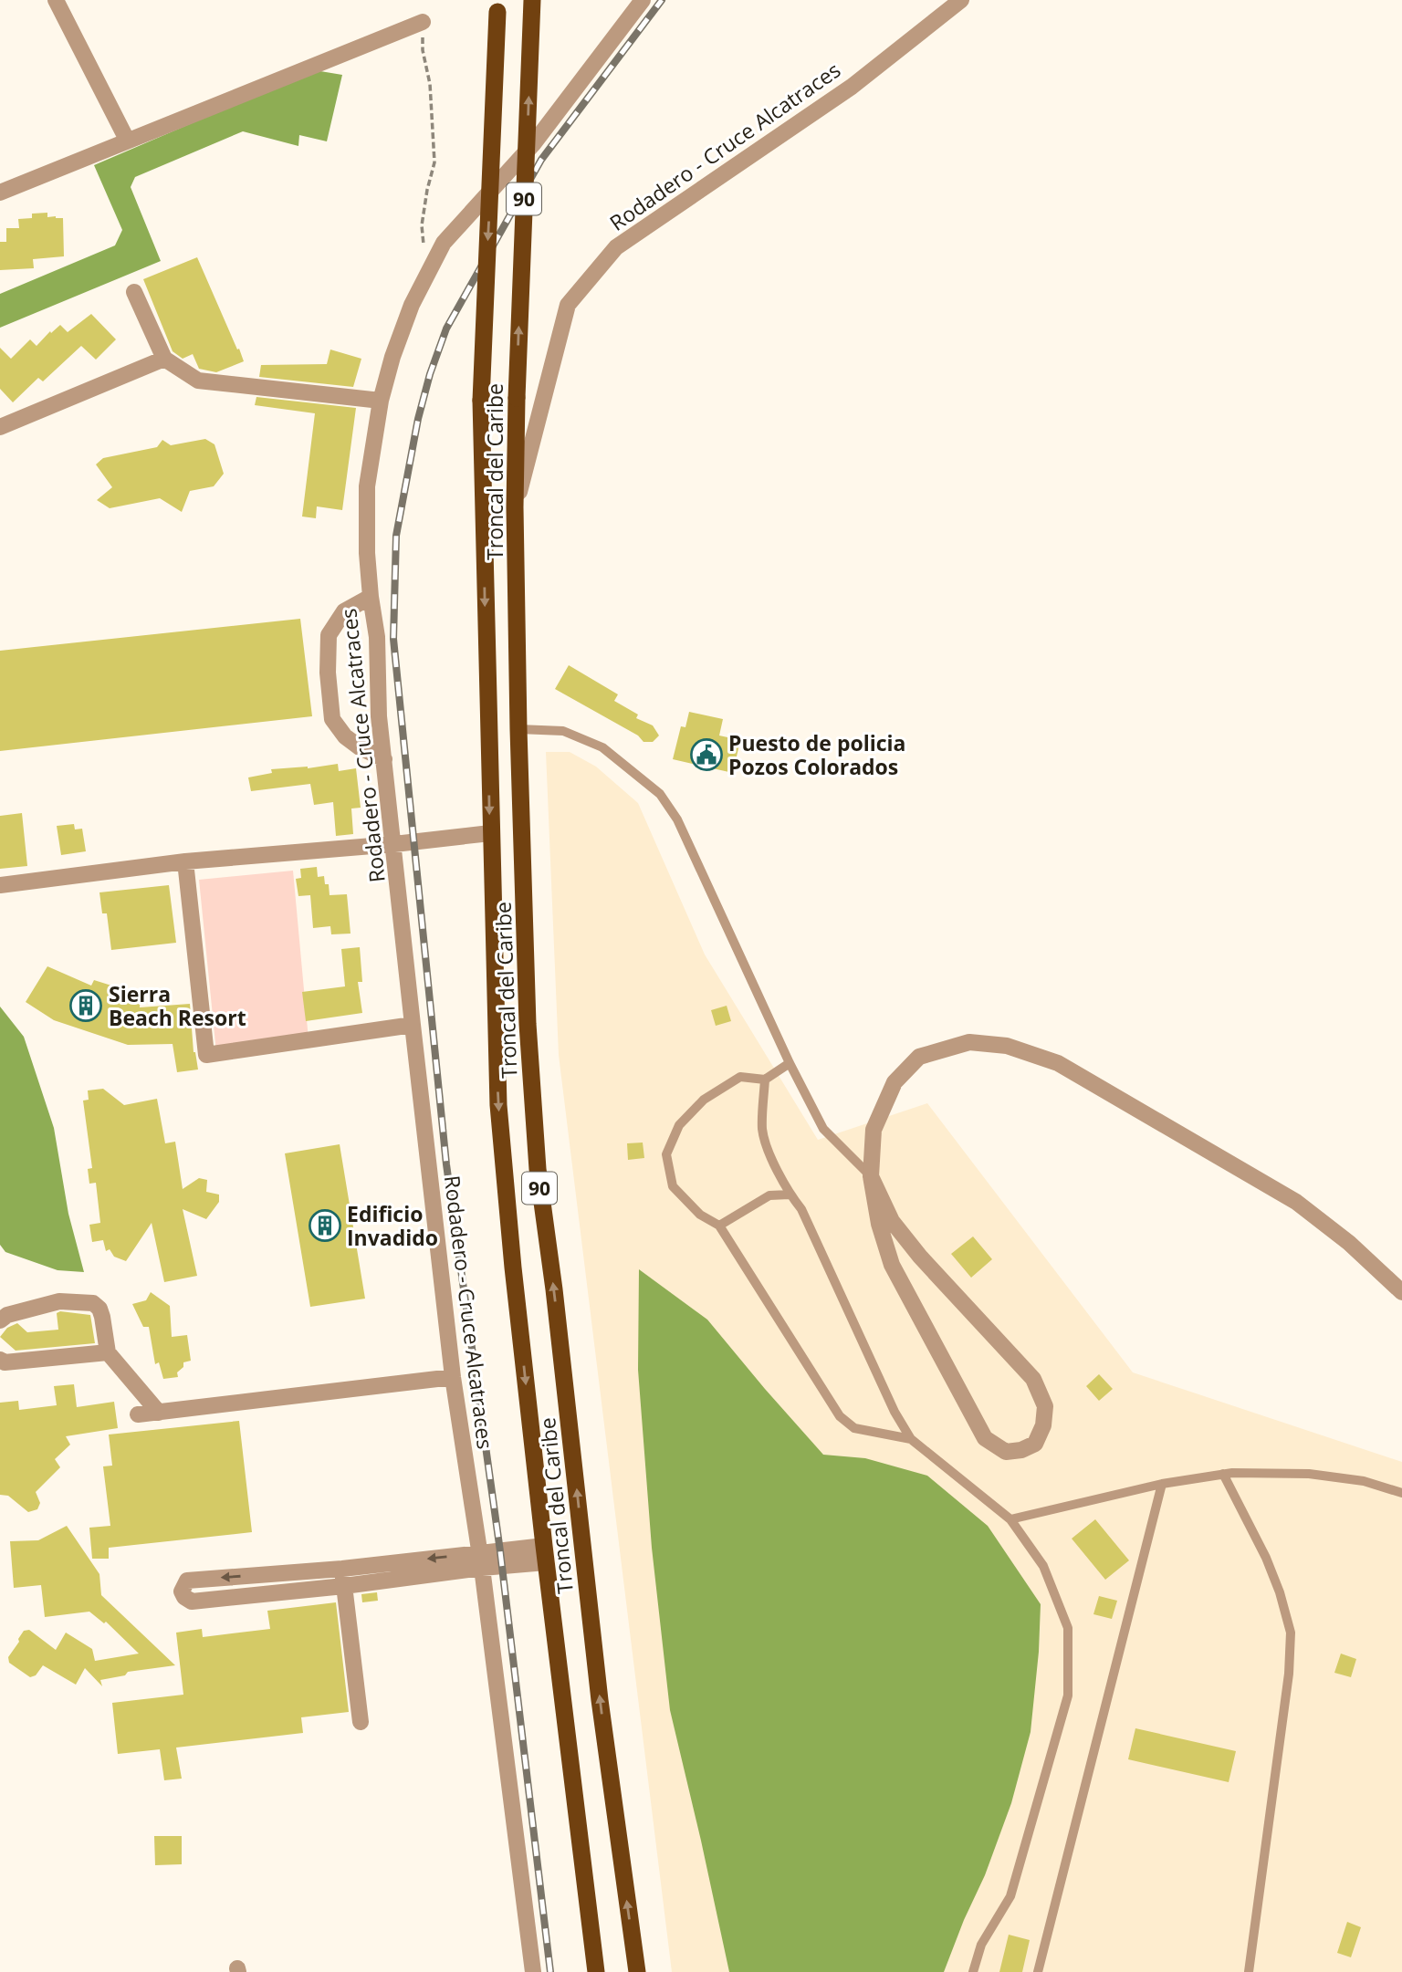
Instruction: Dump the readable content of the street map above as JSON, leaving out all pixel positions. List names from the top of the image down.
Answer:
{
  "streets": {
    "highway": ["90", "Troncal del Caribe"],
    "street": ["Rodadero - Cruce Alcatraces"]
  },
  "crossings": [
    ["Rodadero - Cruce Alcatraces", "Troncal del Caribe"]
  ],
  "places": {
    "public building": ["Puesto de policia Pozos Colorados"],
    "building": ["Sierra Beach Resort", "Edificio Invadido"]
  }
}
